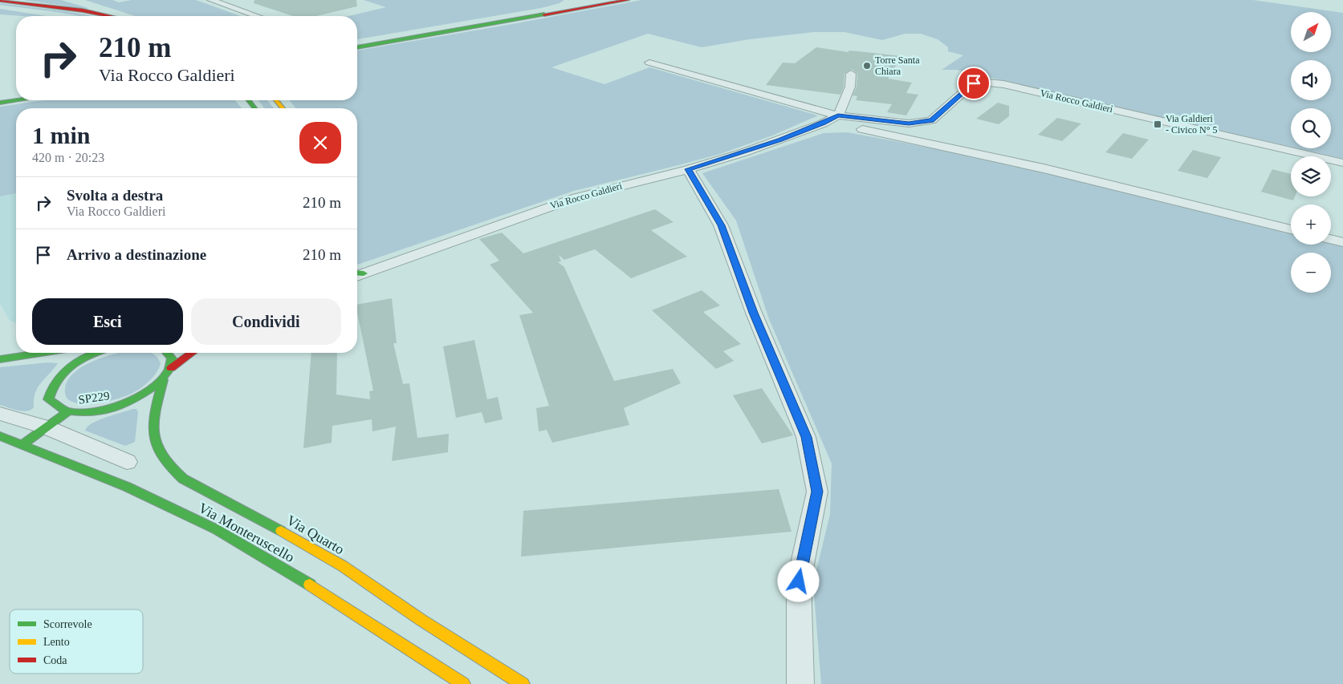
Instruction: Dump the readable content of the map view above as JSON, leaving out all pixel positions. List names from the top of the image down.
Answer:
{
  "streets": {
    "main road": ["SP229", "Via Monteruscello", "Via Quarto"],
    "street": ["Via Rocco Galdieri"]
  },
  "crossings": [
    ["SP229", "Via Monteruscello"],
    ["SP229", "Via Quarto"]
  ],
  "places": {
    "other": ["Torre Santa Chiara"],
    "transit": ["Via Galdieri - Civico N° 5"]
  },
  "legend": ["Scorrevole", "Lento", "Coda"],
  "north": "top right",
  "page": {
    "map_buttons": ["+", "−"],
    "turn": ["210 m", "Via Rocco Galdieri"],
    "heading": ["1 min", "420 m · 20:23"],
    "list": [
      {
        "name": "Svolta a destra",
        "note": "Via Rocco Galdieri",
        "value": "210 m"
      },
      {
        "name": "Arrivo a destinazione",
        "value": "210 m"
      }
    ],
    "buttons": ["Esci", "Condividi"]
  }
}
